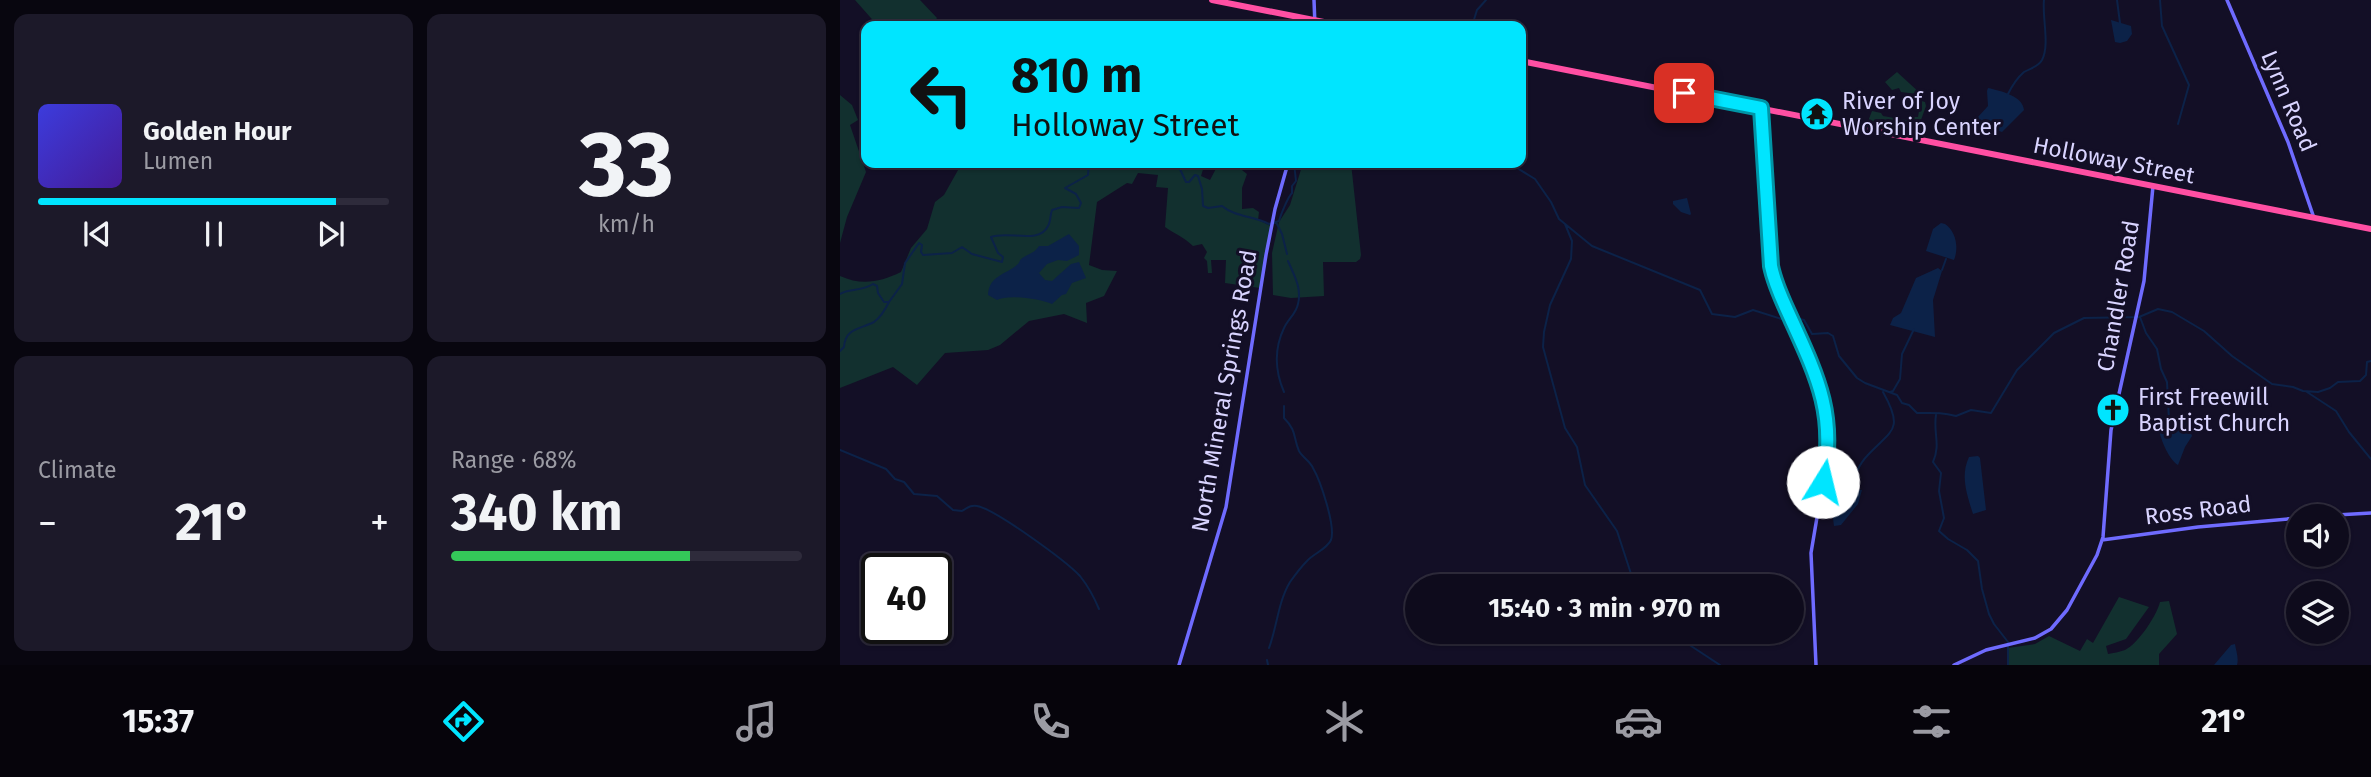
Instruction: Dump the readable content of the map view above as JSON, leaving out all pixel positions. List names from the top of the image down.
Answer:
{
  "streets": {
    "highway": ["Holloway Street"],
    "street": [
      "Lynn Road",
      "Chandler Road",
      "North Mineral Springs Road",
      "Ross Road"
    ]
  },
  "crossings": [
    ["Lynn Road", "Holloway Street"],
    ["Holloway Street", "Chandler Road"],
    ["Chandler Road", "Ross Road"]
  ],
  "places": {
    "temple": ["River of Joy Worship Center"],
    "church": ["First Freewill Baptist Church"]
  },
  "page": {
    "tile": [
      ["33", "km/h"],
      "Climate",
      ["Range · 68%", "340 km"]
    ],
    "turn": ["810 m", "Holloway Street"],
    "song": ["Golden Hour", "Lumen"],
    "heat": ["−", "21°", "+"],
    "limit": "40",
    "trip": "15:40 · 3 min · 970 m",
    "tabs": ["15:37", "21°"]
  }
}
